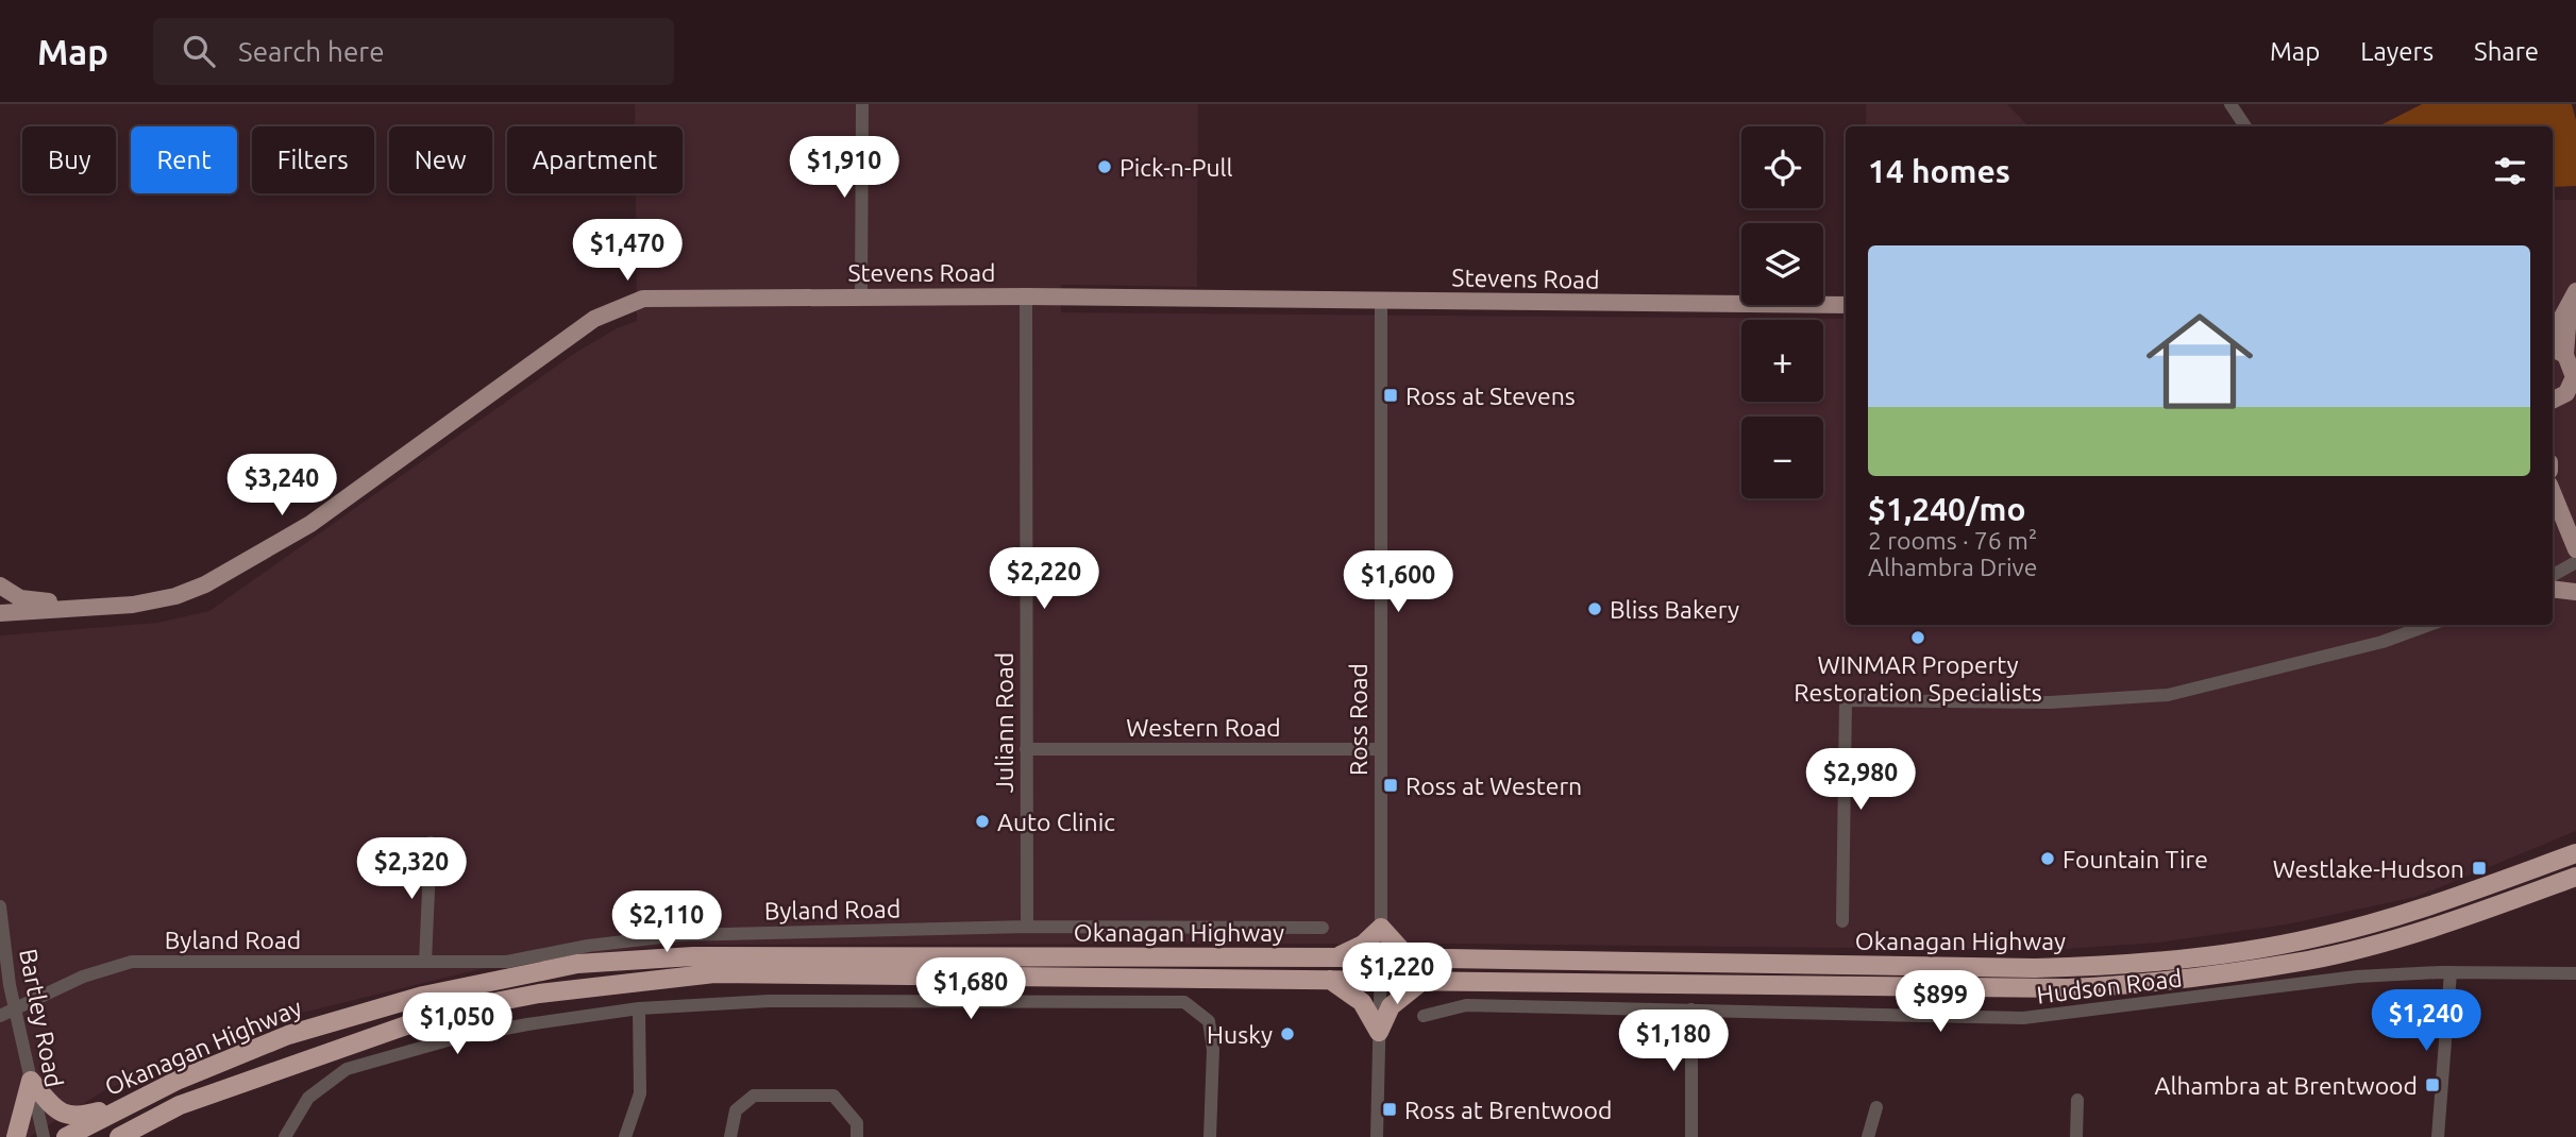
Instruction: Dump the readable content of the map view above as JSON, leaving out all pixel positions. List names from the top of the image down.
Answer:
{
  "streets": {
    "highway": ["Okanagan Highway"],
    "main road": ["Stevens Road"],
    "street": [
      "Ross Road",
      "Juliann Road",
      "Western Road",
      "Byland Road",
      "Hudson Road",
      "Bartley Road"
    ]
  },
  "crossings": [
    ["Stevens Road", "Ross Road"],
    ["Stevens Road", "Juliann Road"],
    ["Ross Road", "Western Road"],
    ["Ross Road", "Okanagan Highway"],
    ["Juliann Road", "Western Road"],
    ["Juliann Road", "Byland Road"],
    ["Byland Road", "Bartley Road"]
  ],
  "places": {
    "other": [
      "Pick-n-Pull",
      "Bliss Bakery",
      "WINMAR Property Restoration Specialists",
      "Auto Clinic",
      "Fountain Tire",
      "Husky"
    ],
    "transit": [
      "Ross at Stevens",
      "Ross at Western",
      "Westlake-Hudson",
      "Alhambra at Brentwood",
      "Ross at Brentwood"
    ]
  },
  "page": {
    "header": "Map",
    "search": "Search here",
    "nav": ["Map", "Layers", "Share"],
    "map_buttons": ["+", "−"],
    "chip": [
      "Buy",
      "Rent",
      "Filters",
      "New",
      "Apartment"
    ],
    "heading": "14 homes",
    "price": [
      "$1,910",
      "$1,470",
      "$3,240",
      "$2,220",
      "$1,600",
      "$2,980",
      "$2,320",
      "$2,110",
      "$1,220",
      "$1,680",
      "$899",
      "$1,240",
      "$1,050",
      "$1,180"
    ],
    "list": [
      {
        "name": "$1,240/mo",
        "note": "2 rooms · 76 m² · Alhambra Drive"
      }
    ]
  }
}
